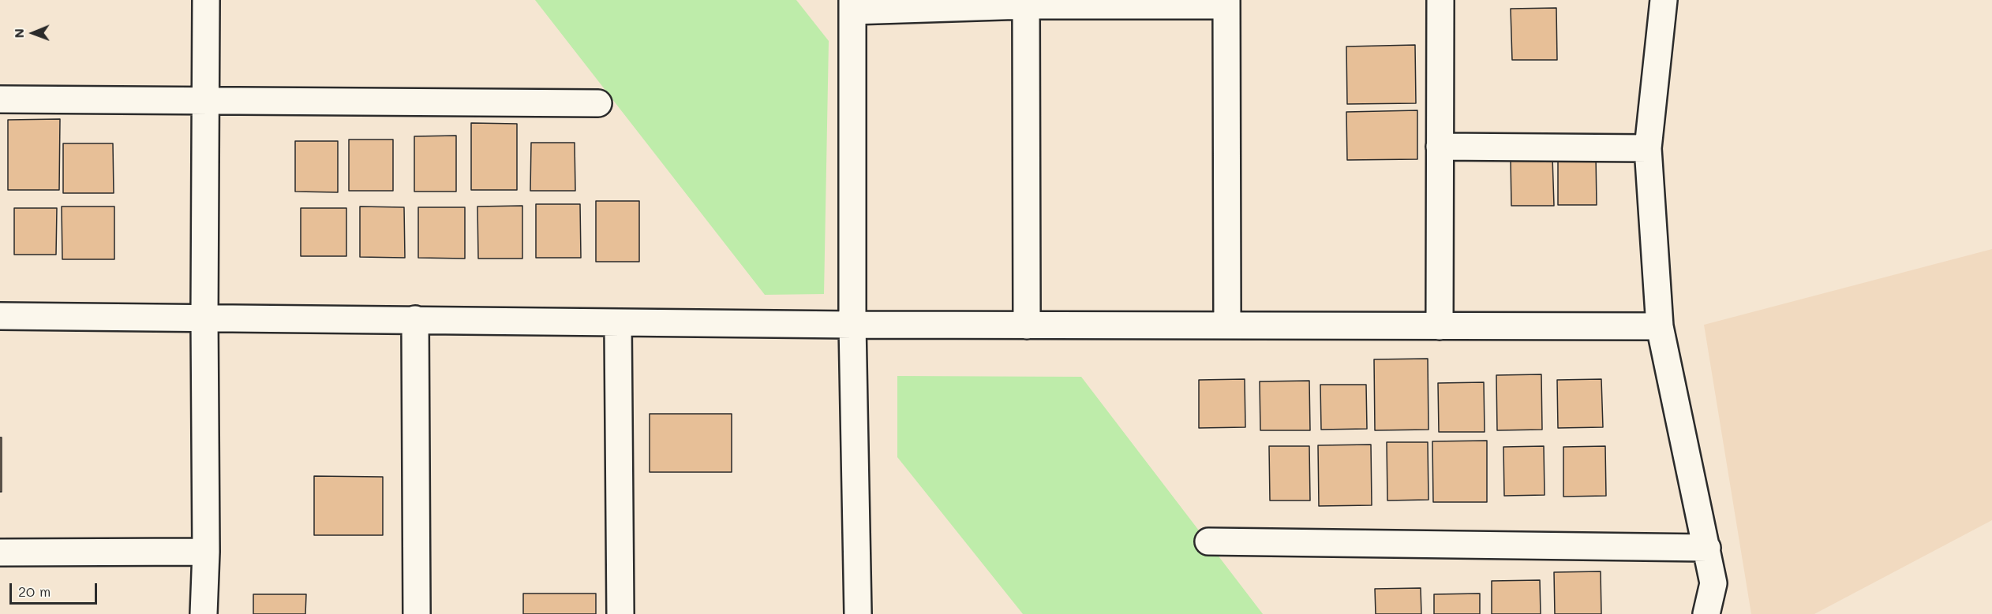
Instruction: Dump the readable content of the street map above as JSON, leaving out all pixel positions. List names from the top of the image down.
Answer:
{
  "scale_bar": "20 m",
  "north": "left"
}
